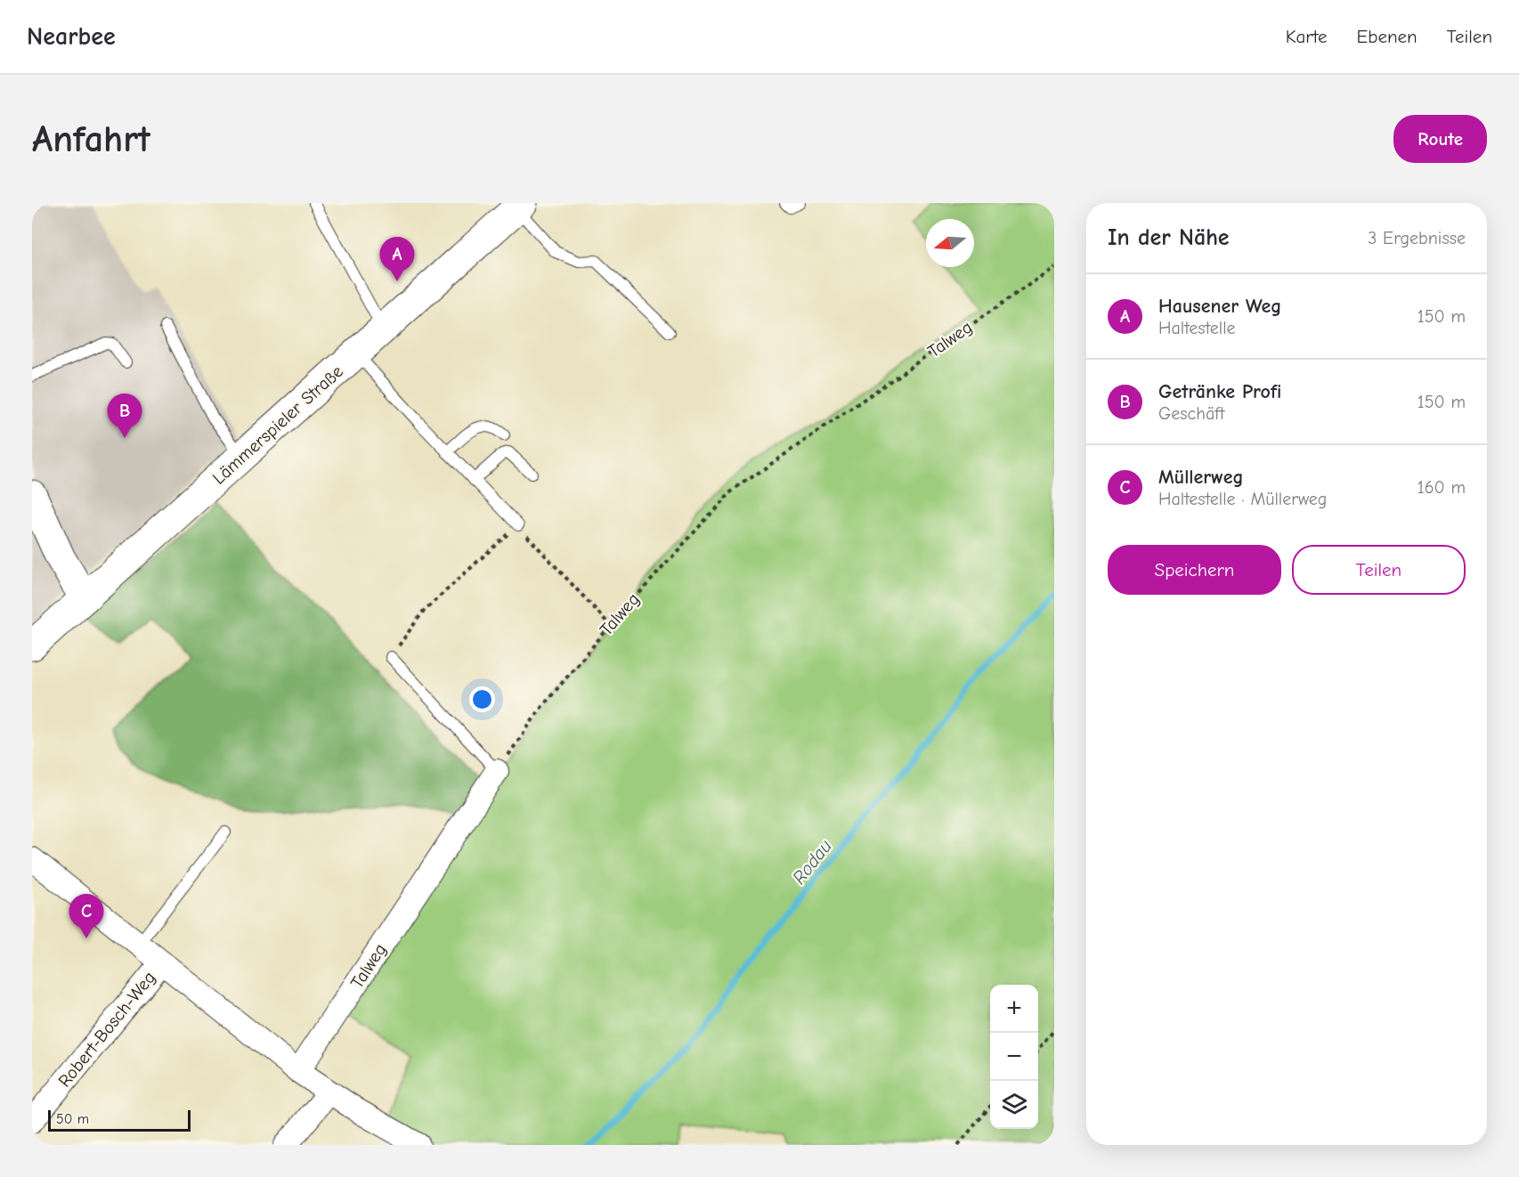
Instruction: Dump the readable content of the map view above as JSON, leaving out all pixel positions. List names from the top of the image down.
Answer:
{
  "streets": {
    "main road": ["Lämmerspieler Straße"],
    "street": ["Talweg", "Robert-Bosch-Weg"]
  },
  "water": ["Rodau"],
  "scale_bar": "50 m",
  "north": "left",
  "page": {
    "header": "Nearbee",
    "nav": ["Karte", "Ebenen", "Teilen"],
    "buttons": [
      "Route",
      ["Speichern", "Teilen"]
    ],
    "title": "Anfahrt",
    "heading": ["In der Nähe", "3 Ergebnisse"],
    "pins": ["A", "B", "C"],
    "list": [
      {
        "mark": "A",
        "name": "Hausener Weg",
        "note": "Haltestelle",
        "value": "150 m"
      },
      {
        "mark": "B",
        "name": "Getränke Profi",
        "note": "Geschäft",
        "value": "150 m"
      },
      {
        "mark": "C",
        "name": "Müllerweg",
        "note": "Haltestelle · Müllerweg",
        "value": "160 m"
      }
    ],
    "map_buttons": ["+", "−"],
    "scale": "50 m"
  }
}
